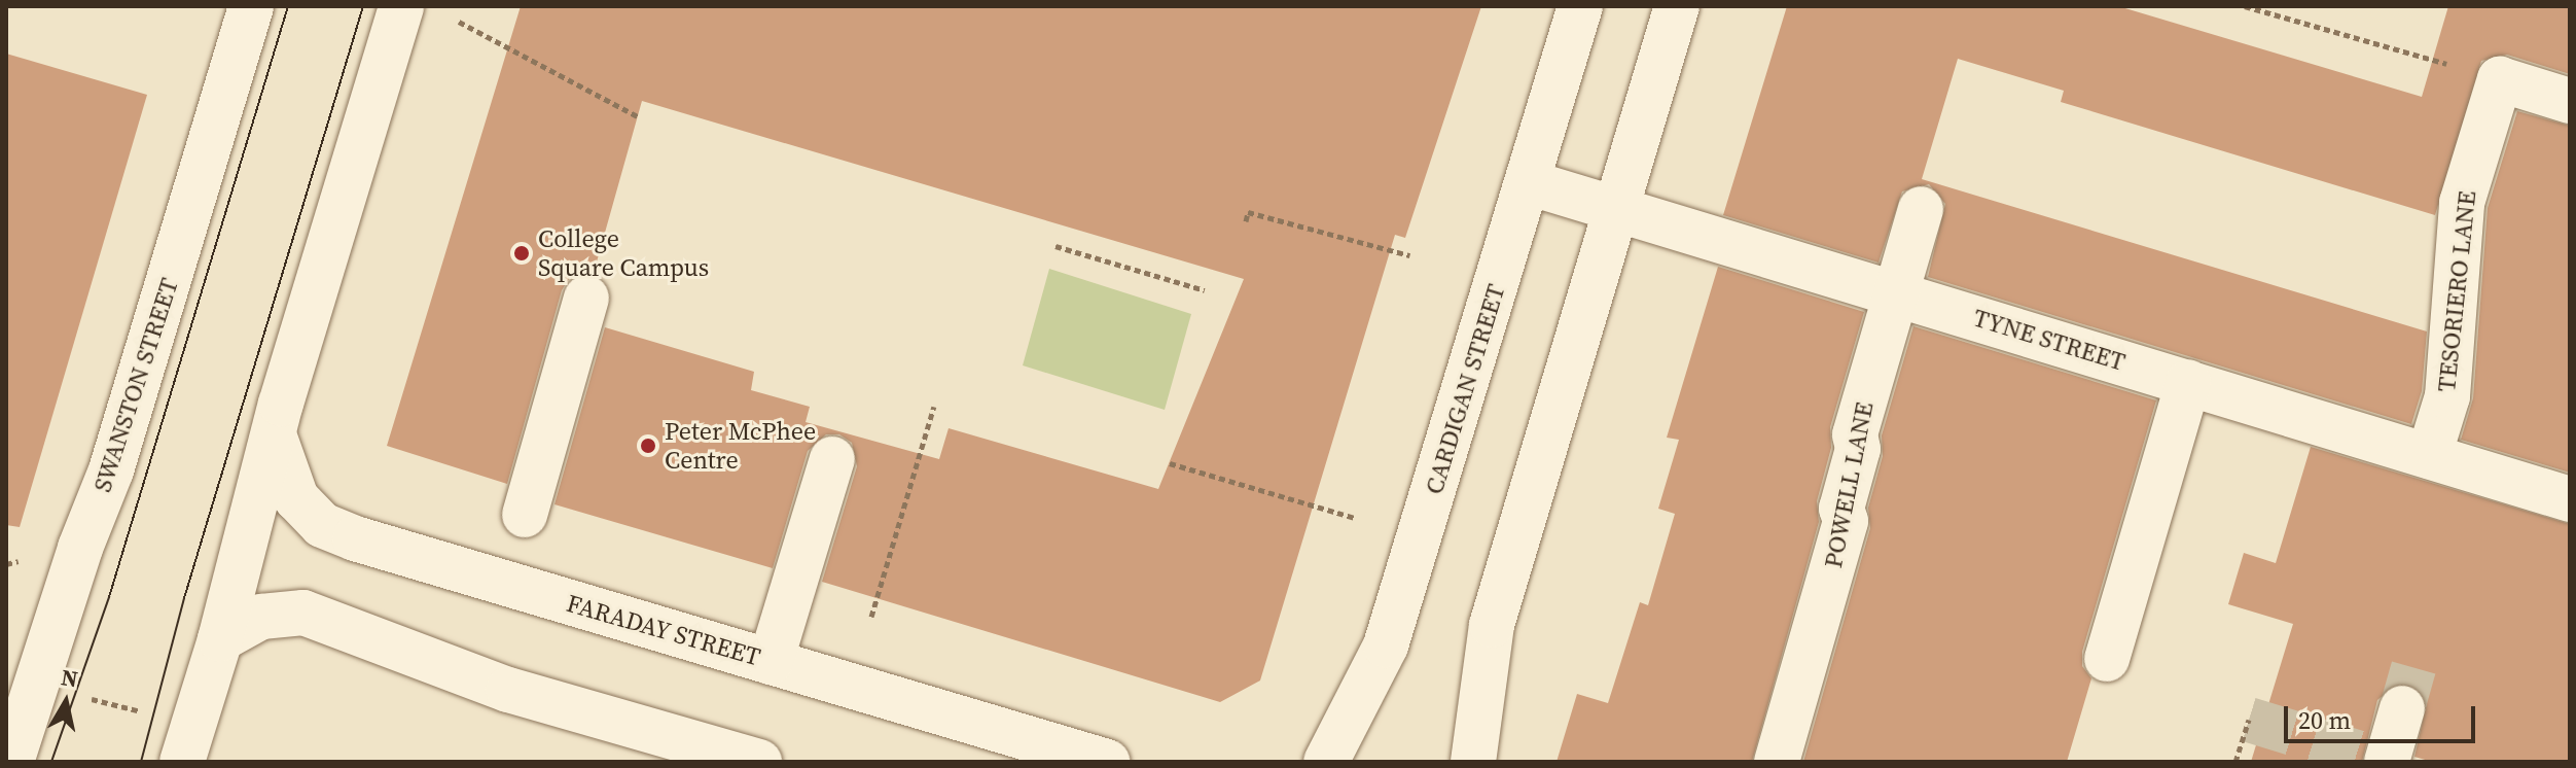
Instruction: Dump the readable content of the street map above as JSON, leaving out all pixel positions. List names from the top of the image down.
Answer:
{
  "streets": {
    "street": [
      "TESORIERO LANE",
      "TYNE STREET",
      "SWANSTON STREET",
      "CARDIGAN STREET",
      "POWELL LANE",
      "FARADAY STREET"
    ]
  },
  "crossings": [
    ["TESORIERO LANE", "TYNE STREET"],
    ["TYNE STREET", "CARDIGAN STREET"],
    ["TYNE STREET", "POWELL LANE"]
  ],
  "places": ["College Square Campus", "Peter McPhee Centre"],
  "scale_bar": "20 m",
  "north": "top"
}
